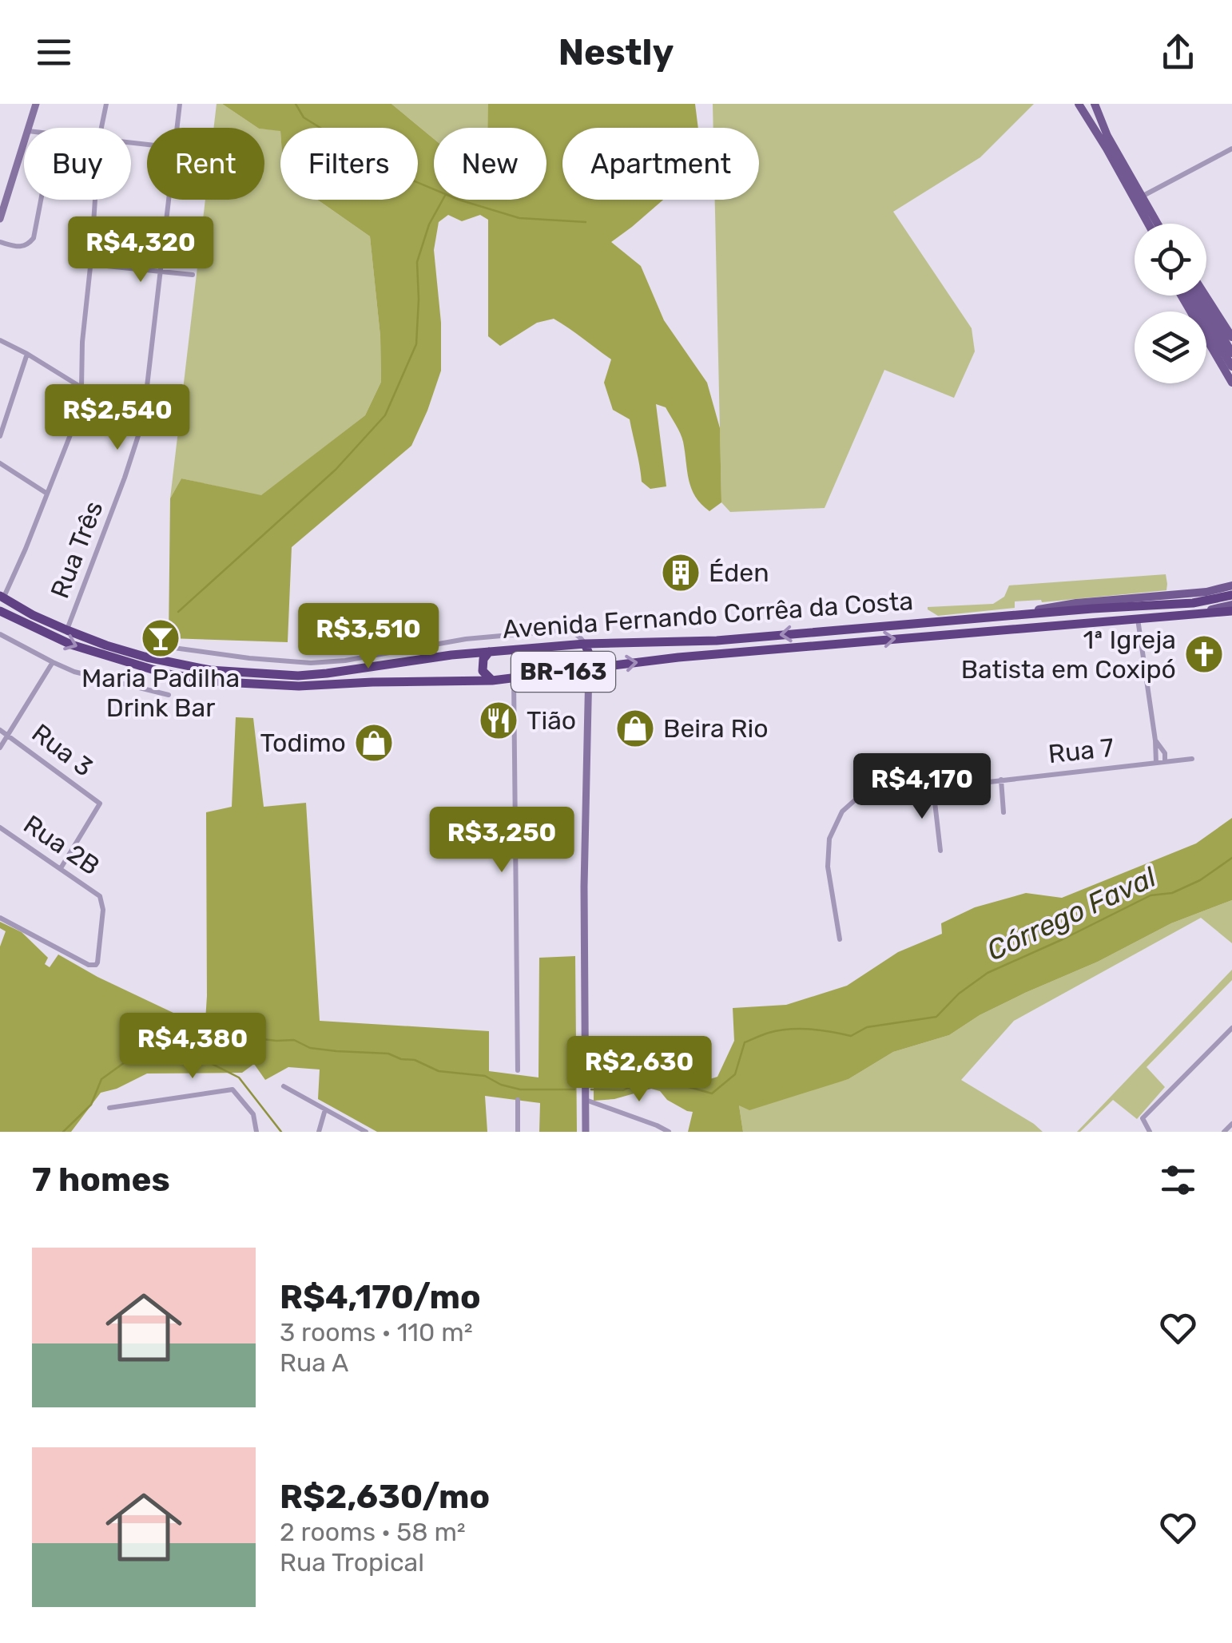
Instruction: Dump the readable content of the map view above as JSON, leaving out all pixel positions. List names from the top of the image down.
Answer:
{
  "streets": {
    "highway": ["Avenida Fernando Corrêa da Costa", "BR-163"],
    "street": [
      "Rua Três",
      "Rua 3",
      "Rua 7",
      "Rua 2B"
    ]
  },
  "crossings": [
    ["Rua Três", "Avenida Fernando Corrêa da Costa"],
    ["Avenida Fernando Corrêa da Costa", "BR-163"],
    ["Rua 3", "Rua 2B"]
  ],
  "water": ["Córrego Faval"],
  "places": {
    "building": ["Éden"],
    "bar": ["Maria Padilha Drink Bar"],
    "church": ["1ª Igreja Batista em Coxipó"],
    "restaurant": ["Tião"],
    "shop": ["Beira Rio", "Todimo"]
  },
  "page": {
    "header": "Nestly",
    "chip": [
      "Buy",
      "Rent",
      "Filters",
      "New",
      "Apartment"
    ],
    "price": [
      "R$4,320",
      "R$2,540",
      "R$3,510",
      "R$4,170",
      "R$3,250",
      "R$4,380",
      "R$2,630"
    ],
    "heading": "7 homes",
    "list": [
      {
        "name": "R$4,170/mo",
        "note": "3 rooms · 110 m² · Rua A"
      },
      {
        "name": "R$2,630/mo",
        "note": "2 rooms · 58 m² · Rua Tropical"
      }
    ]
  }
}
